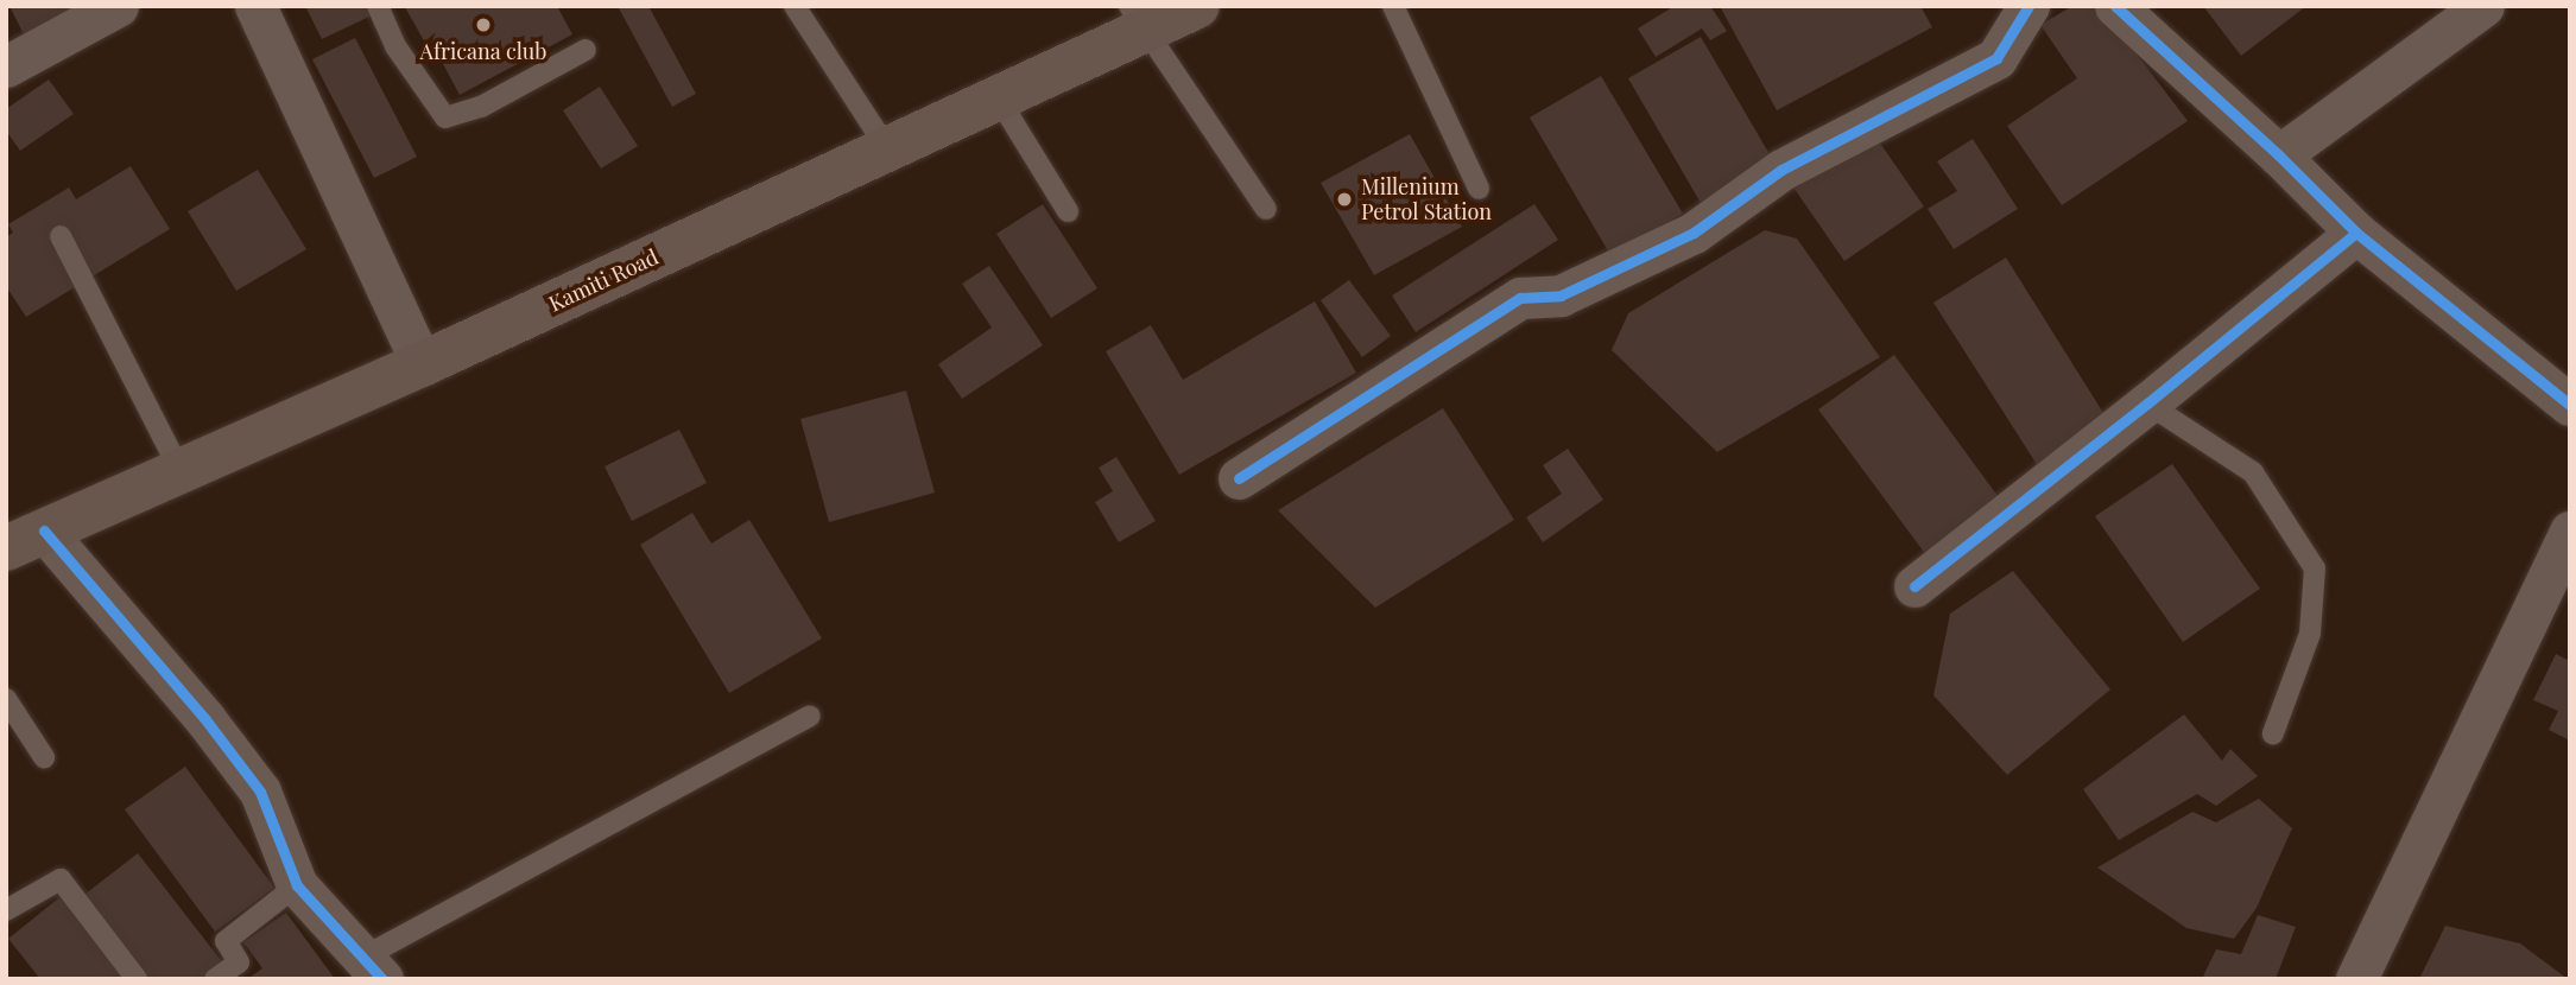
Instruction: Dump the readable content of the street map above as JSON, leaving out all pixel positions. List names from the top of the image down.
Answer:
{
  "streets": {
    "main road": ["Kamiti Road"]
  },
  "places": ["Africana club", "Millenium Petrol Station"]
}
